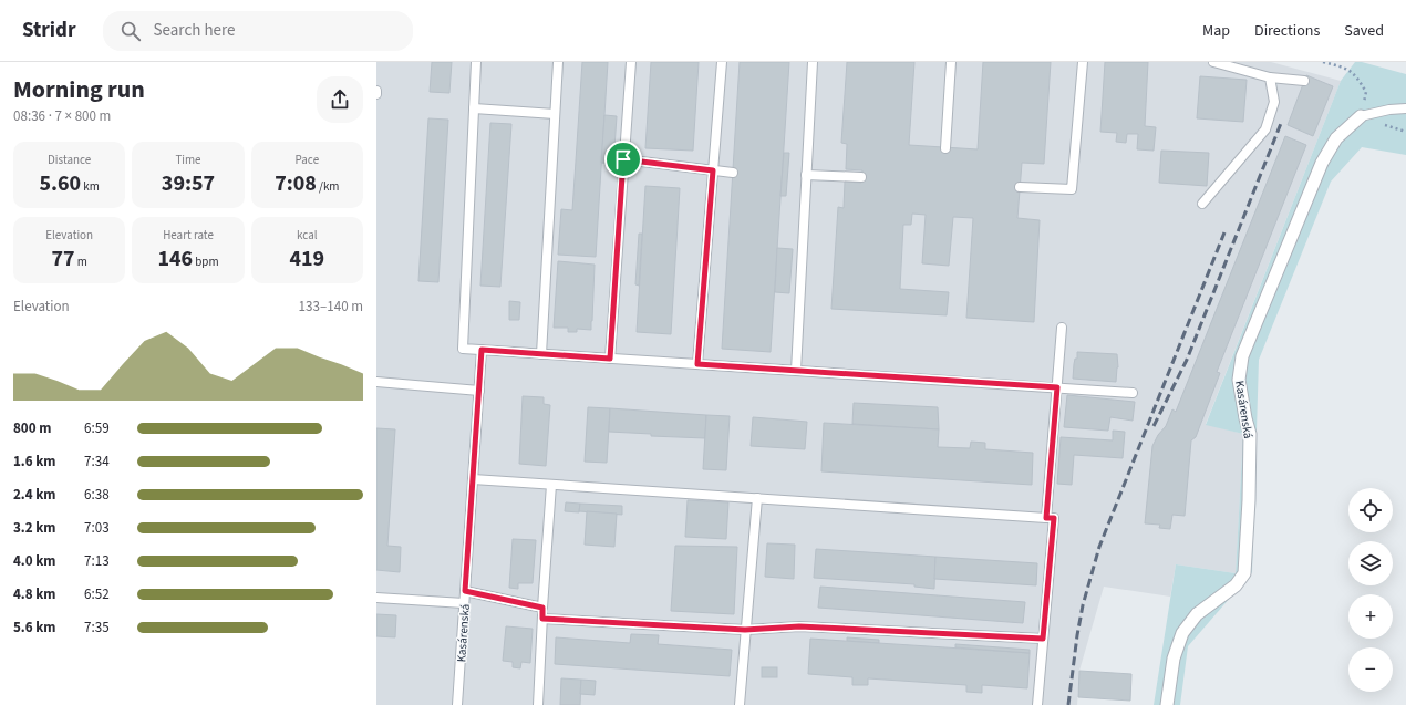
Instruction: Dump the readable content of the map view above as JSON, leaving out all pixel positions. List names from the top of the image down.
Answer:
{
  "streets": {
    "street": ["Kasárenská"]
  },
  "page": {
    "header": "Stridr",
    "search": "Search here",
    "nav": ["Map", "Directions", "Saved"],
    "heading": ["Morning run", "08:36 · 7 × 800 m"],
    "stats": [
      ["Distance", "5.60 km"],
      ["Time", "39:57"],
      ["Pace", "7:08 /km"],
      ["Elevation", "77 m"],
      ["Heart rate", "146 bpm"],
      ["kcal", "419"]
    ],
    "chart": ["Elevation", "133–140 m"],
    "list": [
      {
        "name": "800 m",
        "note": "6:59"
      },
      {
        "name": "1.6 km",
        "note": "7:34"
      },
      {
        "name": "2.4 km",
        "note": "6:38"
      },
      {
        "name": "3.2 km",
        "note": "7:03"
      },
      {
        "name": "4.0 km",
        "note": "7:13"
      },
      {
        "name": "4.8 km",
        "note": "6:52"
      },
      {
        "name": "5.6 km",
        "note": "7:35"
      }
    ],
    "map_buttons": ["+", "−"]
  }
}
